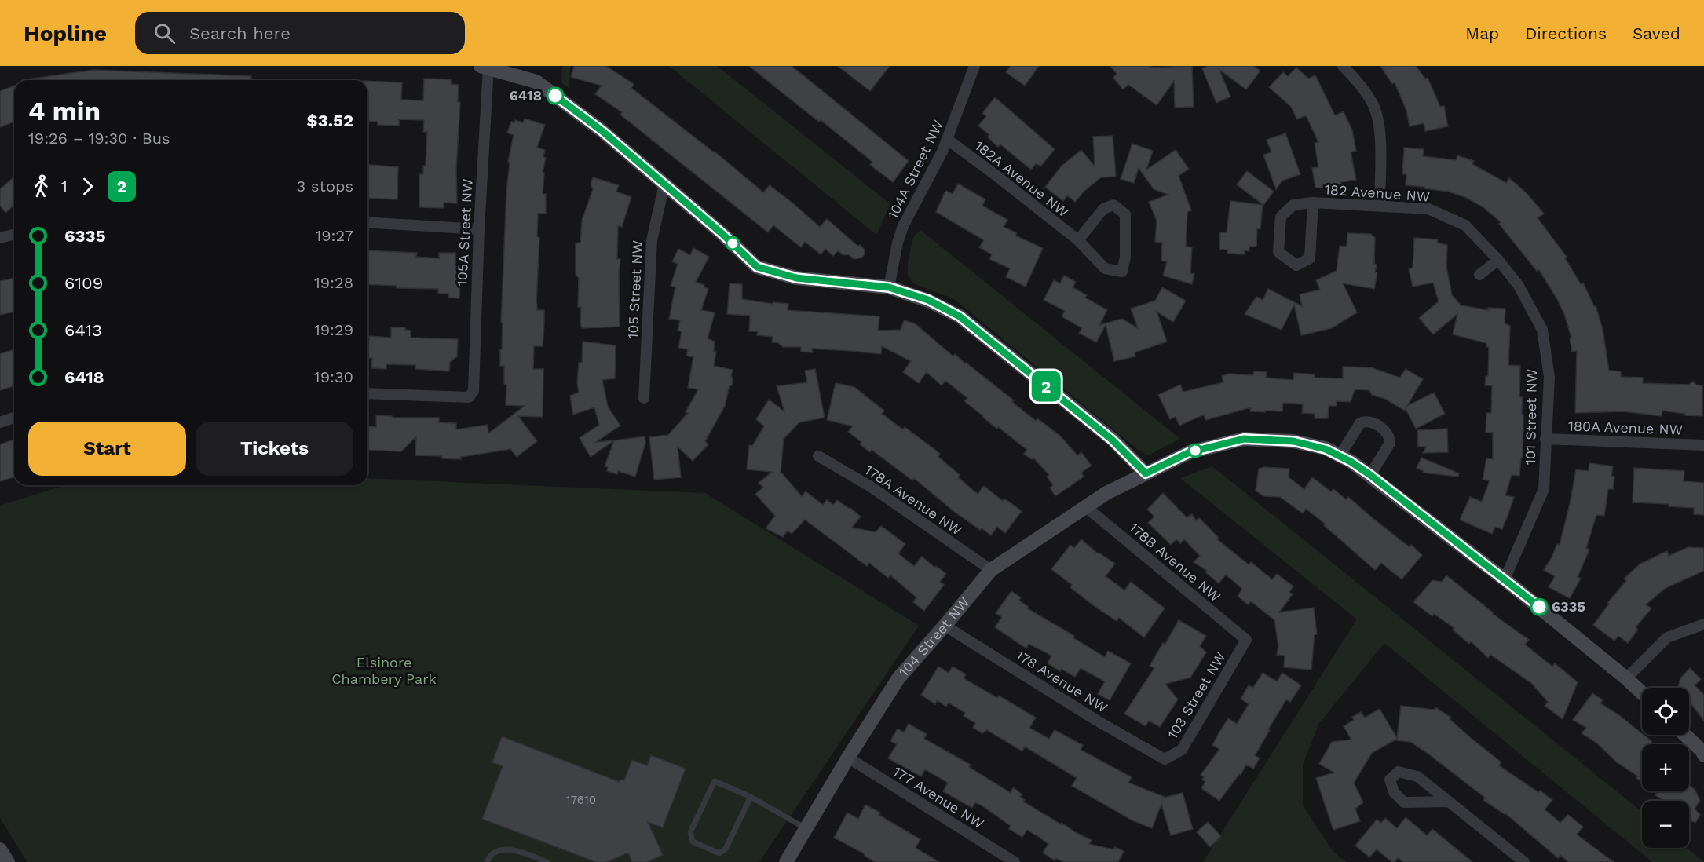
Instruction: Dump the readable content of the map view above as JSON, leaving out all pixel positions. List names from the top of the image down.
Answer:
{
  "streets": {
    "street": [
      "104A Street NW",
      "182A Avenue NW",
      "182 Avenue NW",
      "105A Street NW",
      "105 Street NW",
      "101 Street NW",
      "180A Avenue NW",
      "178A Avenue NW",
      "178B Avenue NW",
      "104 Street NW",
      "178 Avenue NW",
      "103 Street NW",
      "177 Avenue NW"
    ]
  },
  "crossings": [
    ["104A Street NW", "182A Avenue NW"],
    ["182 Avenue NW", "101 Street NW"],
    ["101 Street NW", "180A Avenue NW"],
    ["101 Street NW", "104 Street NW"],
    ["178A Avenue NW", "104 Street NW"],
    ["178B Avenue NW", "104 Street NW"],
    ["178B Avenue NW", "103 Street NW"],
    ["104 Street NW", "178 Avenue NW"],
    ["104 Street NW", "177 Avenue NW"],
    ["178 Avenue NW", "103 Street NW"]
  ],
  "parks": ["Elsinore Chambery Park"],
  "places": ["6418", "6335"],
  "lines": ["bus line 2"],
  "house_numbers": ["17610"],
  "page": {
    "header": "Hopline",
    "search": "Search here",
    "nav": ["Map", "Directions", "Saved"],
    "on_map": "2",
    "heading": ["4 min", "19:26 – 19:30 · Bus", "$3.52"],
    "legs": ["1", "2", "3 stops"],
    "list": [
      {
        "name": "6335",
        "value": "19:27"
      },
      {
        "name": "6109",
        "value": "19:28"
      },
      {
        "name": "6413",
        "value": "19:29"
      },
      {
        "name": "6418",
        "value": "19:30"
      }
    ],
    "buttons": ["Start", "Tickets"],
    "map_buttons": ["+", "−"]
  }
}
